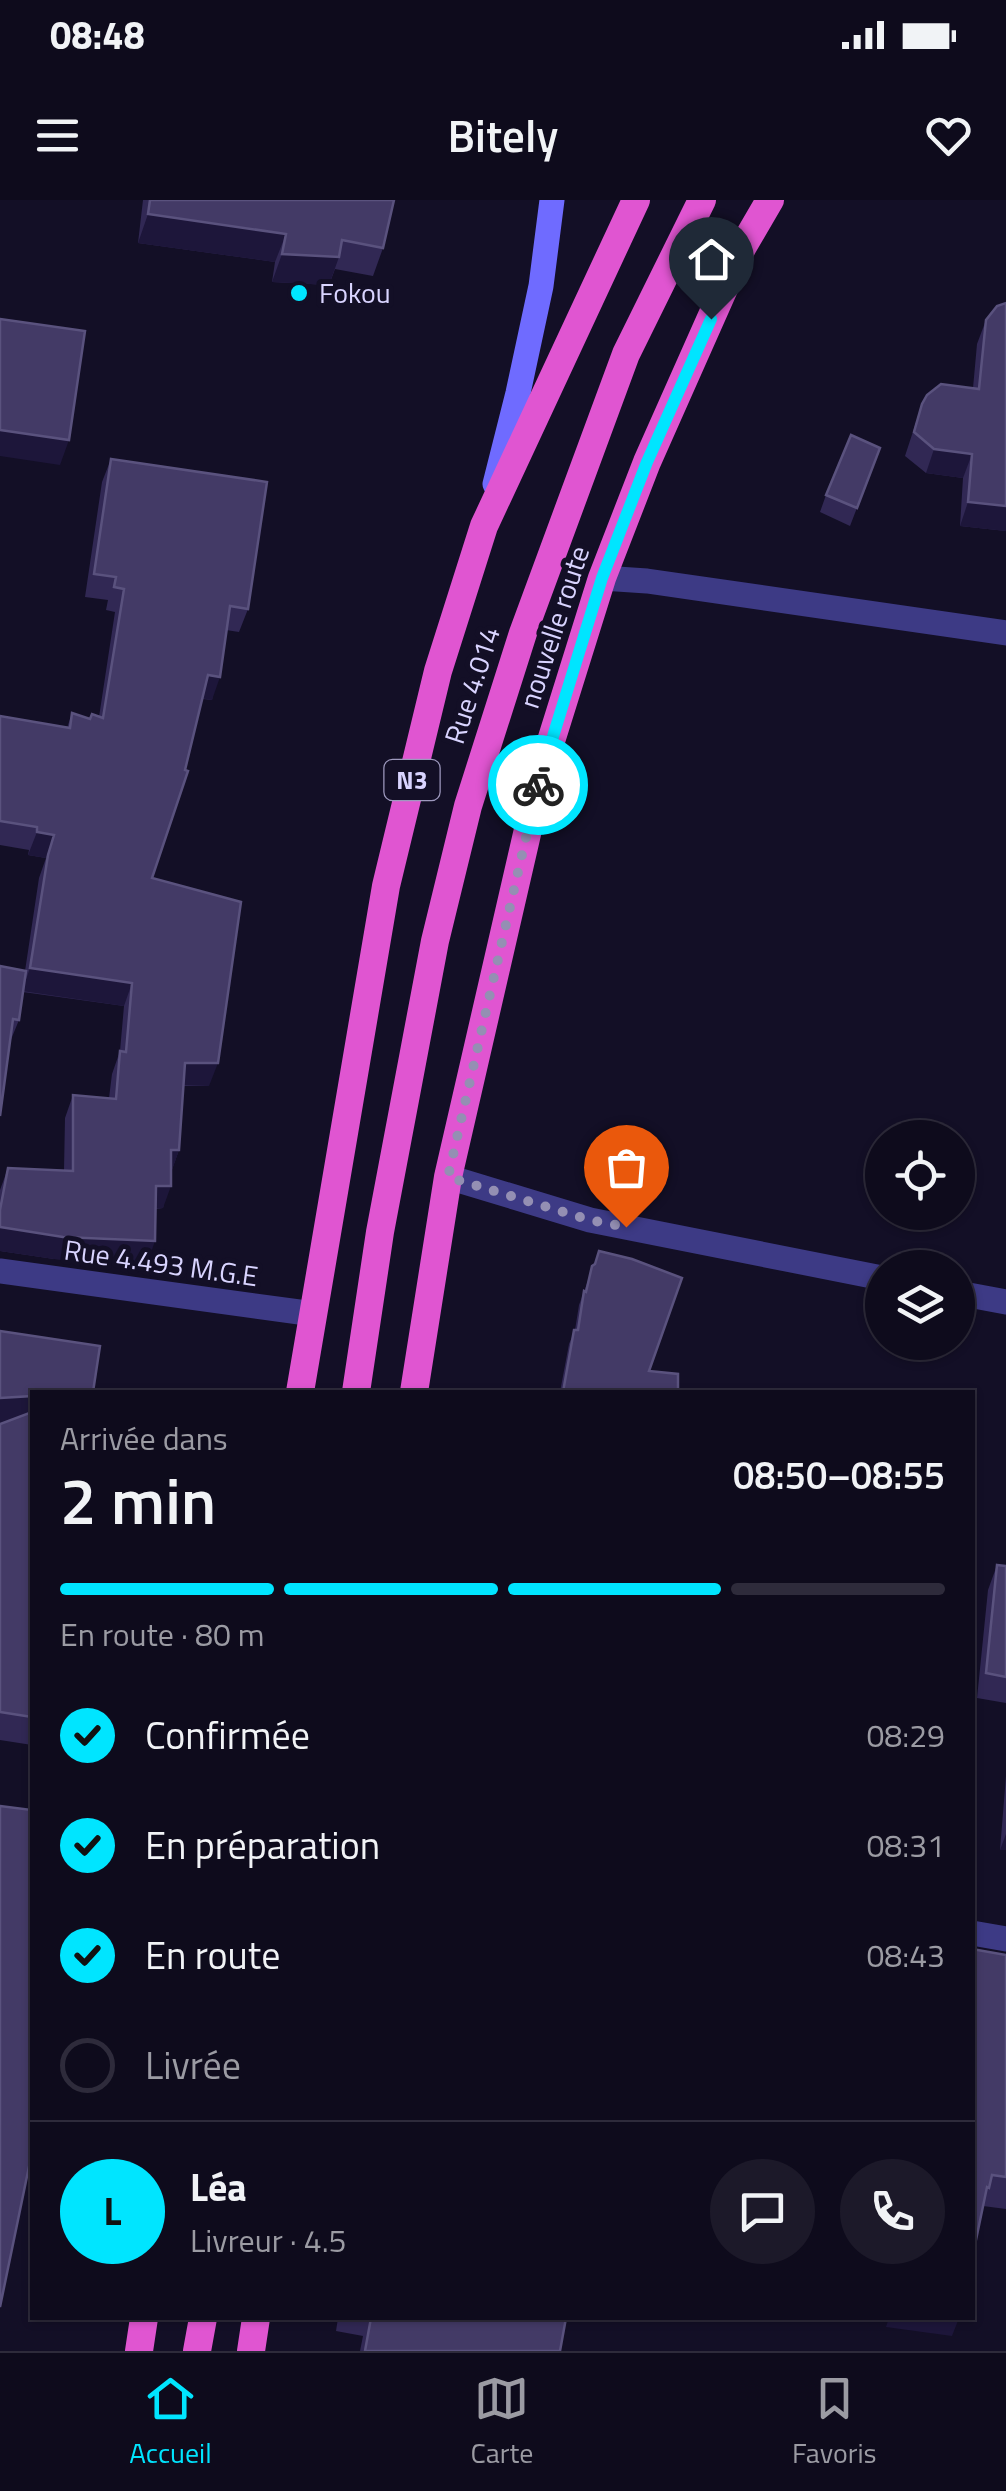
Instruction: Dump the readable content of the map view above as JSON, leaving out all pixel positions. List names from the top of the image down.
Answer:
{
  "streets": {
    "highway": ["nouvelle route", "Rue 4.014", "N3"],
    "street": ["Rue 4.493 M.G.E"]
  },
  "crossings": [
    ["N3", "Rue 4.493 M.G.E"]
  ],
  "places": ["Fokou"],
  "page": {
    "status": "08:48",
    "header": "Bitely",
    "heading": ["2 min", "Arrivée dans", "08:50–08:55"],
    "panel": ["Léa", "Livreur · 4.5"],
    "bar": "En route · 80 m",
    "list": [
      ["Confirmée", "08:29"],
      ["En préparation", "08:31"],
      ["En route", "08:43"],
      "Livrée"
    ],
    "round": "L",
    "tabs": ["Accueil", "Carte", "Favoris"]
  }
}
